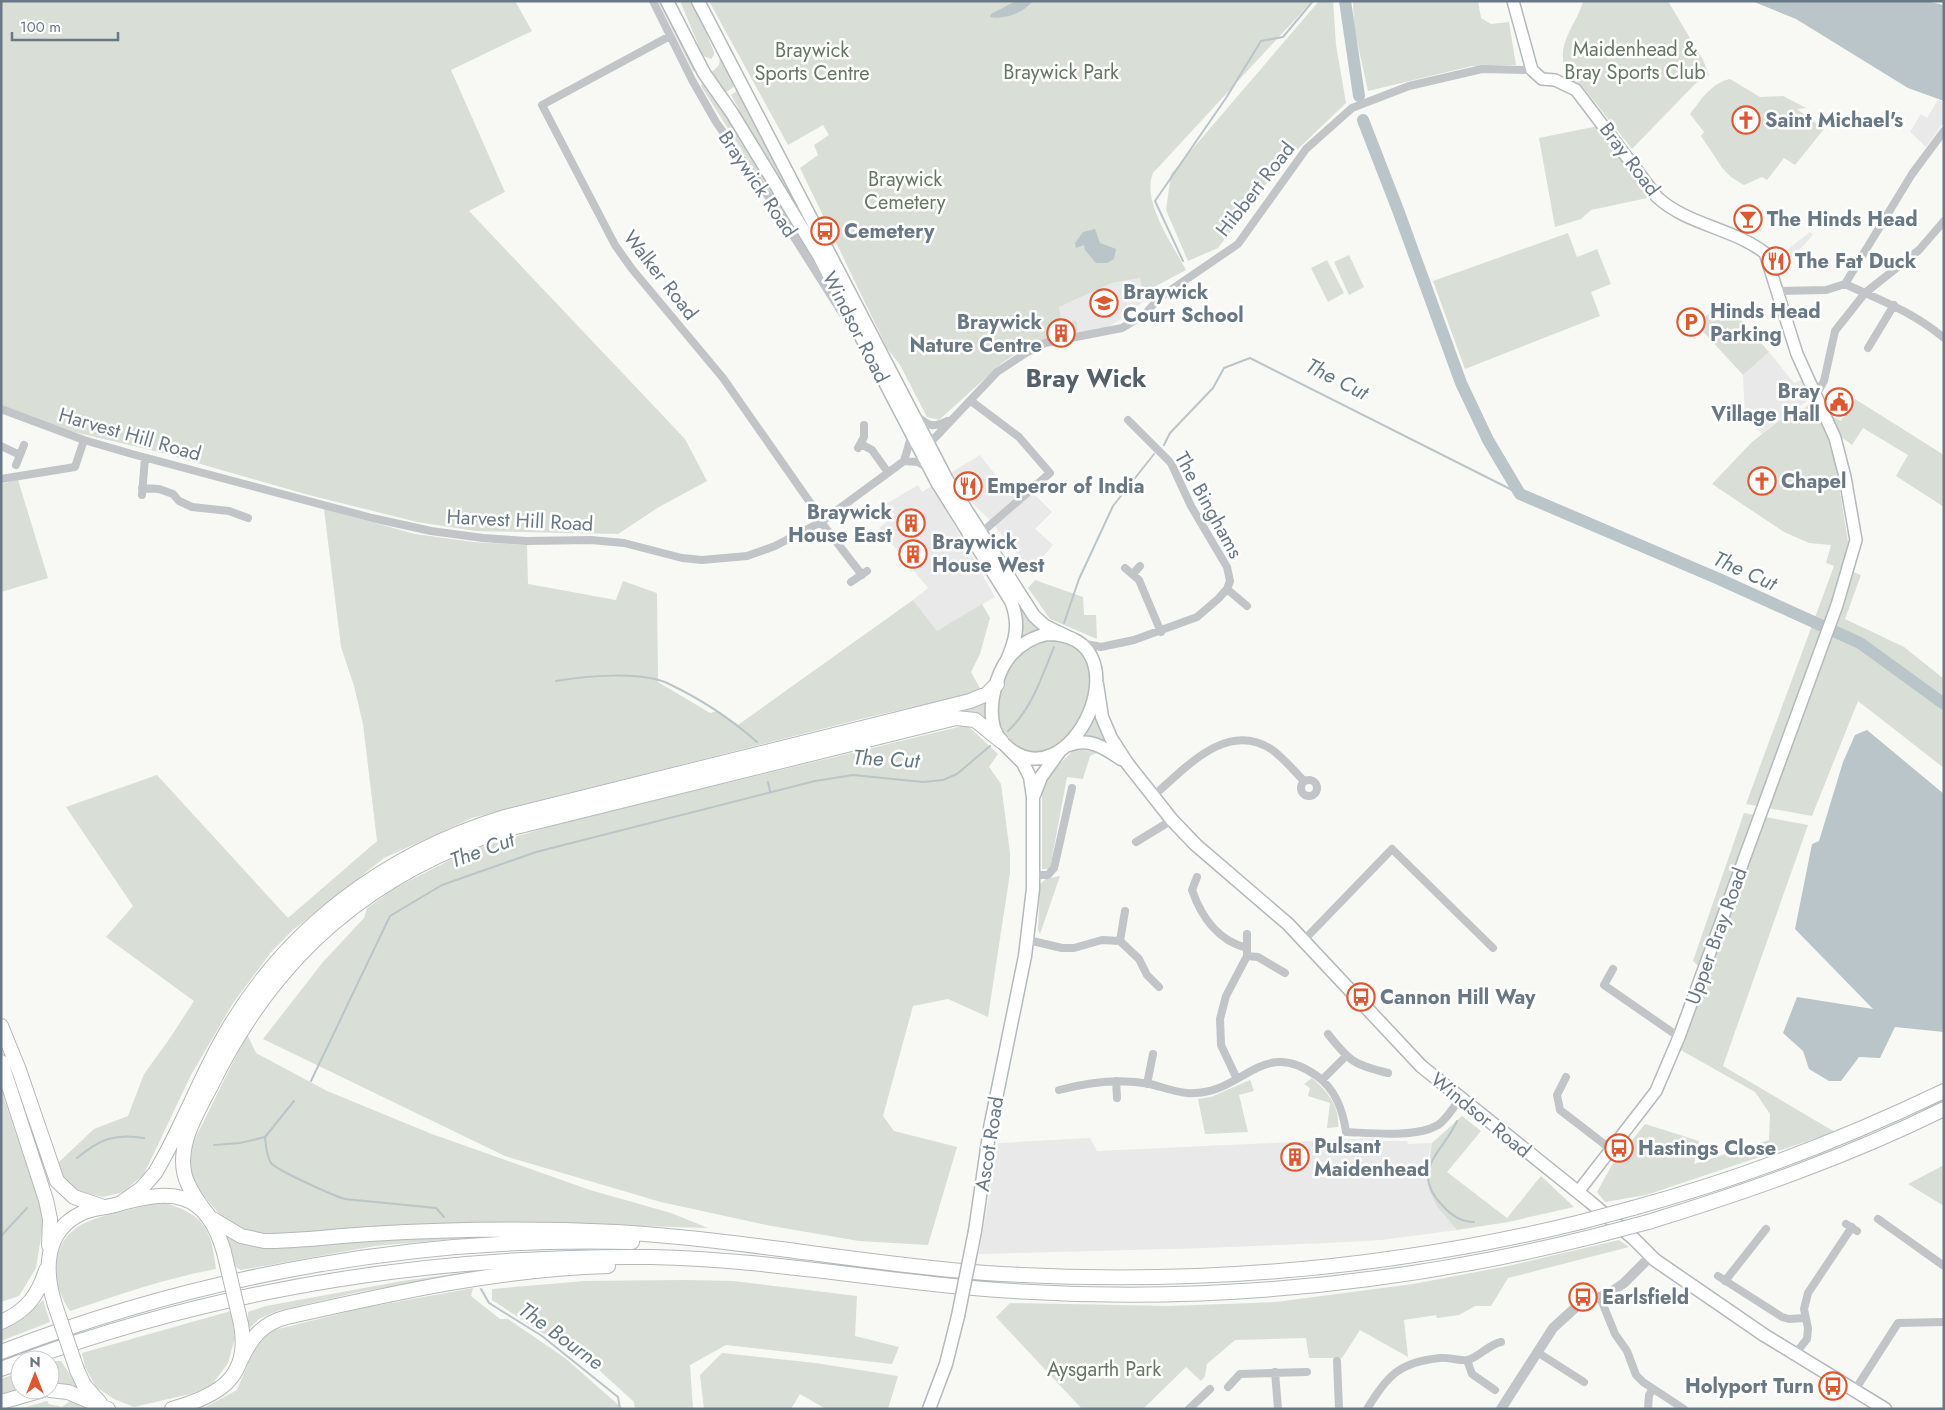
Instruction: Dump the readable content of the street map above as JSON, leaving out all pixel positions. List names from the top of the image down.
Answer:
{
  "streets": {
    "main road": [
      "Bray Road",
      "Braywick Road",
      "Windsor Road",
      "Upper Bray Road",
      "Ascot Road"
    ],
    "street": [
      "Hibbert Road",
      "Walker Road",
      "Harvest Hill Road",
      "The Binghams"
    ]
  },
  "crossings": [
    ["Bray Road", "Hibbert Road"],
    ["Bray Road", "Upper Bray Road"],
    ["Braywick Road", "Hibbert Road"],
    ["Braywick Road", "Walker Road"],
    ["Braywick Road", "Windsor Road"],
    ["Braywick Road", "The Binghams"],
    ["Braywick Road", "Ascot Road"],
    ["Walker Road", "Harvest Hill Road"],
    ["Windsor Road", "The Binghams"],
    ["Windsor Road", "Upper Bray Road"],
    ["Windsor Road", "Ascot Road"],
    ["The Binghams", "Ascot Road"]
  ],
  "districts": ["Bray Wick"],
  "water": ["The Cut", "The Bourne"],
  "parks": [
    "Maidenhead & Bray Sports Club",
    "Braywick Sports Centre",
    "Braywick Park",
    "Braywick Cemetery",
    "Aysgarth Park"
  ],
  "places": {
    "church": ["Saint Michael's", "Chapel"],
    "bar": ["The Hinds Head"],
    "bus stop": [
      "Cemetery",
      "Cannon Hill Way",
      "Hastings Close",
      "Earlsfield",
      "Holyport Turn"
    ],
    "restaurant": ["The Fat Duck", "Emperor of India"],
    "school or university": ["Braywick Court School"],
    "parking": ["Hinds Head Parking"],
    "building": [
      "Braywick Nature Centre",
      "Braywick House East",
      "Braywick House West",
      "Pulsant Maidenhead"
    ],
    "public building": ["Bray Village Hall"]
  },
  "scale_bar": "100 m",
  "north": "top"
}
